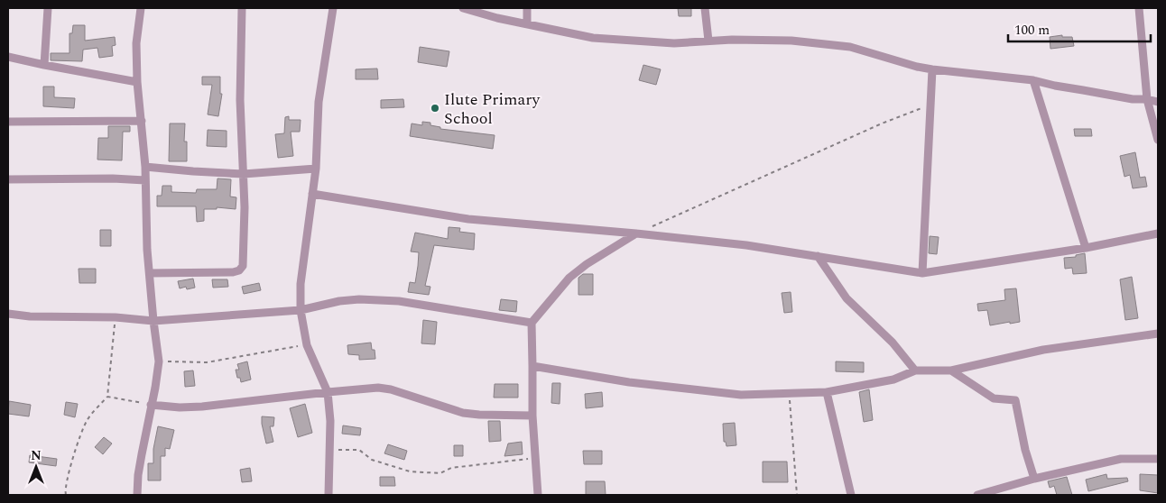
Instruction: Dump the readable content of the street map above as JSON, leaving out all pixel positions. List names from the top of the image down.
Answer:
{
  "places": ["Ilute Primary School"],
  "scale_bar": "100 m",
  "north": "top"
}
